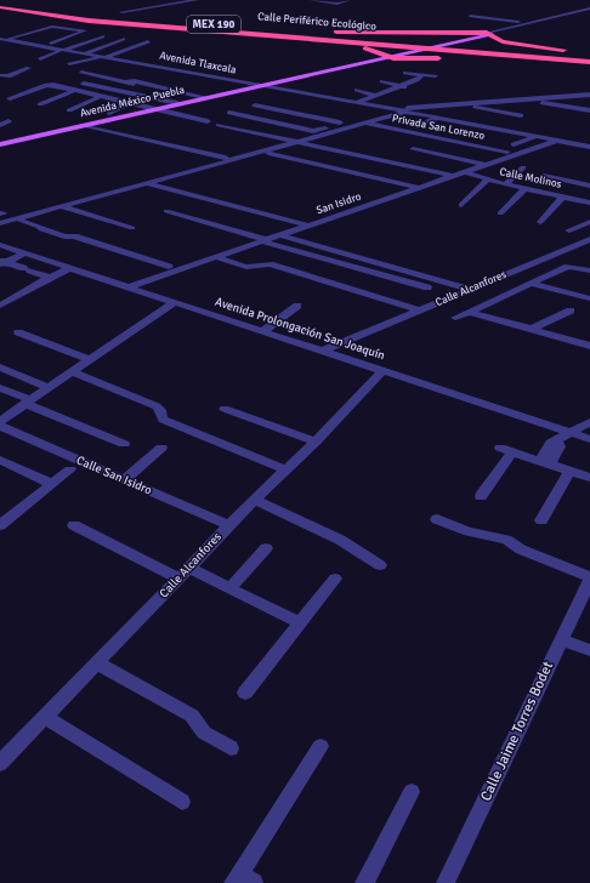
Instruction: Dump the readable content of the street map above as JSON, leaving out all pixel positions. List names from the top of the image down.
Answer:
{
  "streets": {
    "highway": ["Calle Periférico Ecológico", "MEX 190"],
    "main road": ["Avenida México Puebla"],
    "street": [
      "Avenida Tlaxcala",
      "Privada San Lorenzo",
      "Calle Molinos",
      "San Isidro",
      "Calle Alcanfores",
      "Avenida Prolongación San Joaquín",
      "Calle San Isidro",
      "Calle Jaime Torres Bodet"
    ]
  },
  "crossings": [
    ["Avenida Tlaxcala", "Avenida México Puebla"],
    ["Avenida Tlaxcala", "San Isidro"],
    ["Calle Molinos", "San Isidro"],
    ["San Isidro", "Avenida Prolongación San Joaquín"],
    ["Calle Alcanfores", "Avenida Prolongación San Joaquín"],
    ["Calle Alcanfores", "Calle San Isidro"]
  ]
}
